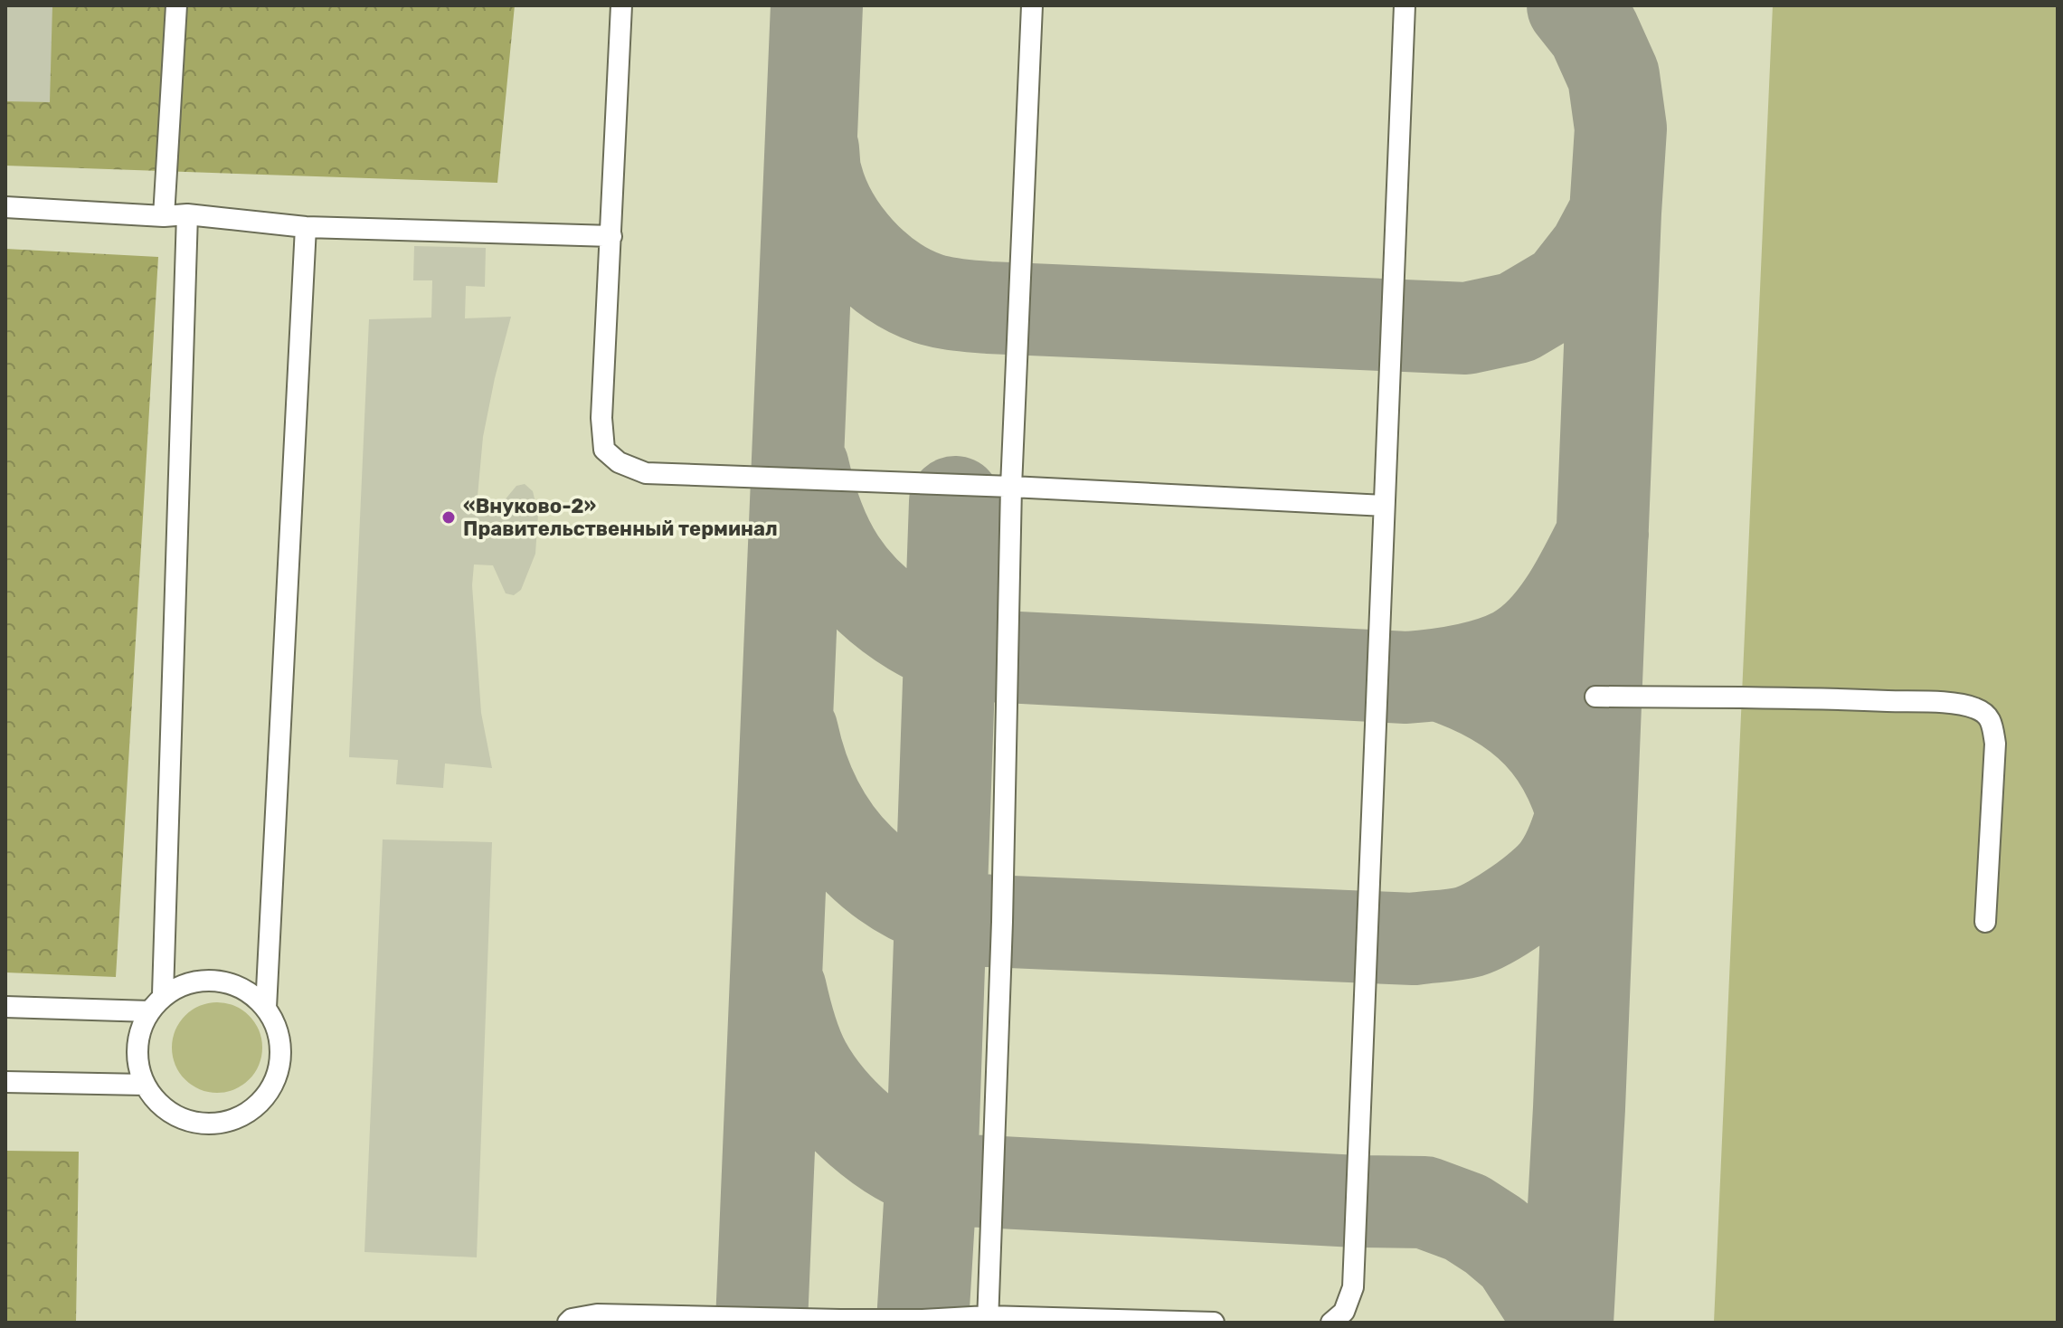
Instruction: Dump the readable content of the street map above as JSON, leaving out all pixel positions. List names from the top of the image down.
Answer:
{
  "places": ["«Внуково-2» Правительственный терминал"]
}
